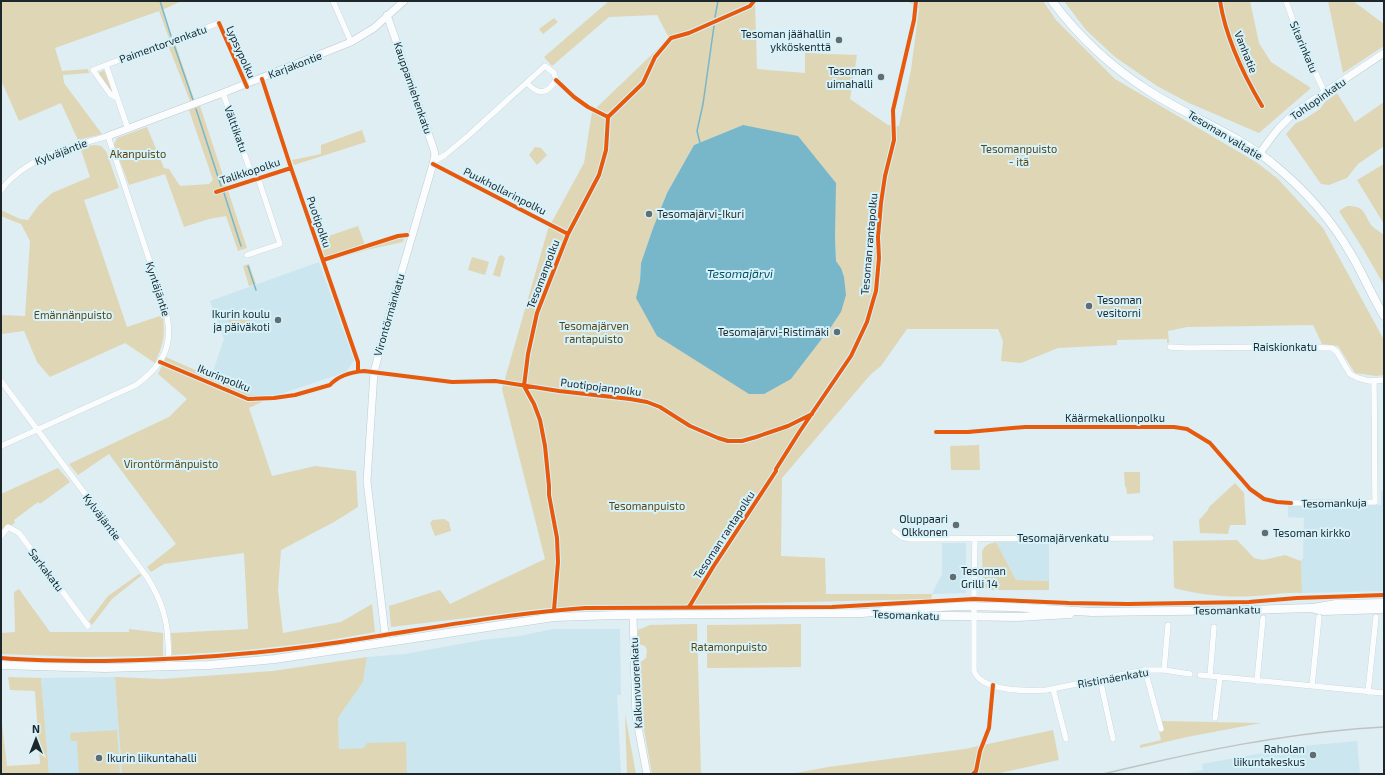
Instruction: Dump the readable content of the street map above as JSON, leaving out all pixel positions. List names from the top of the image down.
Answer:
{
  "streets": {
    "main road": ["Tesoman valtatie", "Tesomankatu"],
    "street": [
      "Paimentorvenkatu",
      "Sitarinkatu",
      "Karjakontie",
      "Kauppamiehenkatu",
      "Tohlopinkatu",
      "Välttikatu",
      "Kylväjäntie",
      "Kyntäjäntie",
      "Virontörmänkatu",
      "Raiskionkatu",
      "Tesomankuja",
      "Tesomajärvenkatu",
      "Sarkakatu",
      "Ristimäenkatu",
      "Kalkunvuorenkatu"
    ],
    "cycle path": [
      "Lypsypolku",
      "Vanhatie",
      "Talikkopolku",
      "Puukhollarinpolku",
      "Tesoman rantapolku",
      "Tesomanpolku",
      "Ikurinpolku",
      "Käärmekallionpolku"
    ]
  },
  "crossings": [
    ["Paimentorvenkatu", "Karjakontie"],
    ["Sitarinkatu", "Tohlopinkatu"],
    ["Karjakontie", "Kauppamiehenkatu"],
    ["Karjakontie", "Välttikatu"],
    ["Karjakontie", "Kylväjäntie"],
    ["Karjakontie", "Kyntäjäntie"],
    ["Kauppamiehenkatu", "Virontörmänkatu"],
    ["Tohlopinkatu", "Tesoman valtatie"],
    ["Kylväjäntie", "Kyntäjäntie"],
    ["Kylväjäntie", "Tesomankatu"],
    ["Virontörmänkatu", "Tesomankatu"],
    ["Raiskionkatu", "Tesomankuja"],
    ["Tesomankatu", "Ristimäenkatu"],
    ["Tesomankatu", "Kalkunvuorenkatu"]
  ],
  "water": ["Tesomajärvi"],
  "parks": [
    "Tesomanpuisto - itä",
    "Akanpuisto",
    "Emännänpuisto",
    "Tesomajärven rantapuisto",
    "Virontörmänpuisto",
    "Tesomanpuisto",
    "Ratamonpuisto"
  ],
  "places": [
    "Tesoman jäähallin ykköskenttä",
    "Tesoman uimahalli",
    "Tesomajärvi-Ikuri",
    "Tesoman vesitorni",
    "Ikurin koulu ja päiväkoti",
    "Tesomajärvi-Ristimäki",
    "Oluppaari Olkkonen",
    "Tesoman kirkko",
    "Tesoman Grilli 14",
    "Raholan liikuntakeskus",
    "Ikurin liikuntahalli"
  ],
  "north": "top"
}
